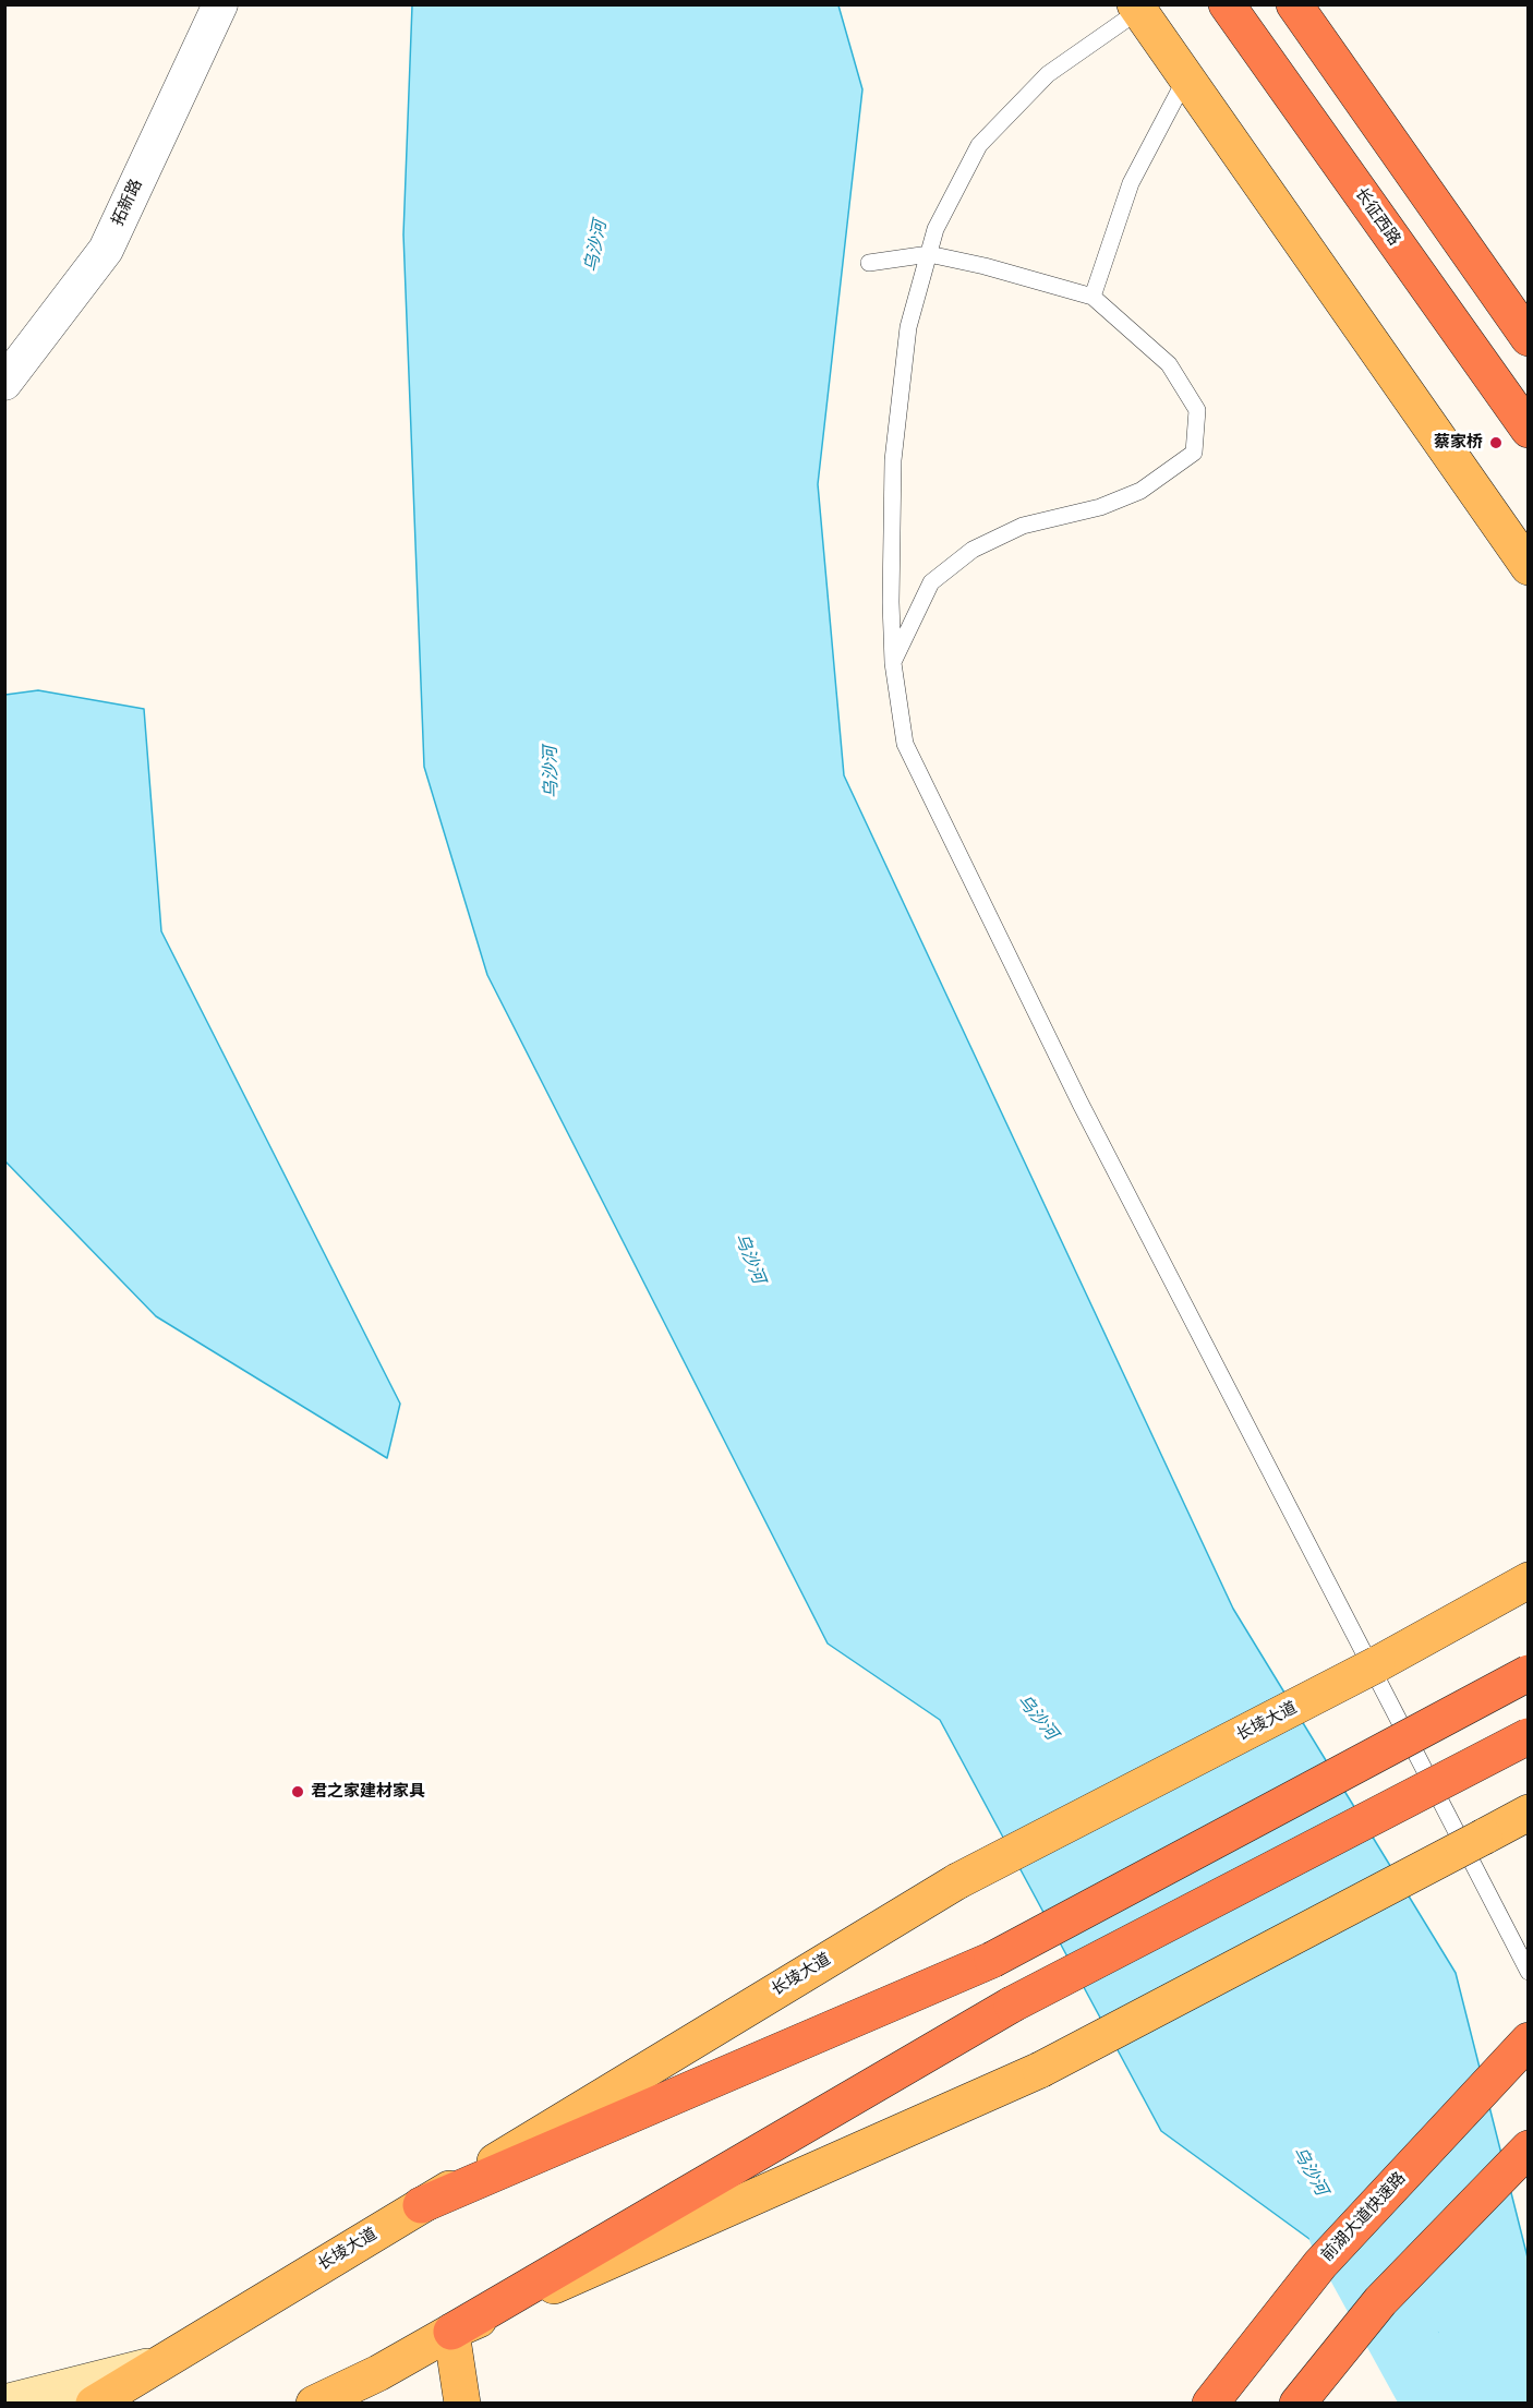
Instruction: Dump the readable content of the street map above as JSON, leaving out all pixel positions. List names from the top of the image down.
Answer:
{
  "streets": {
    "highway": ["长征西路", "前湖大道快速路"],
    "main road": ["长堎大道"],
    "street": ["拓新路"]
  },
  "water": ["乌沙河"],
  "places": ["蔡家桥", "君之家建材家具"]
}
